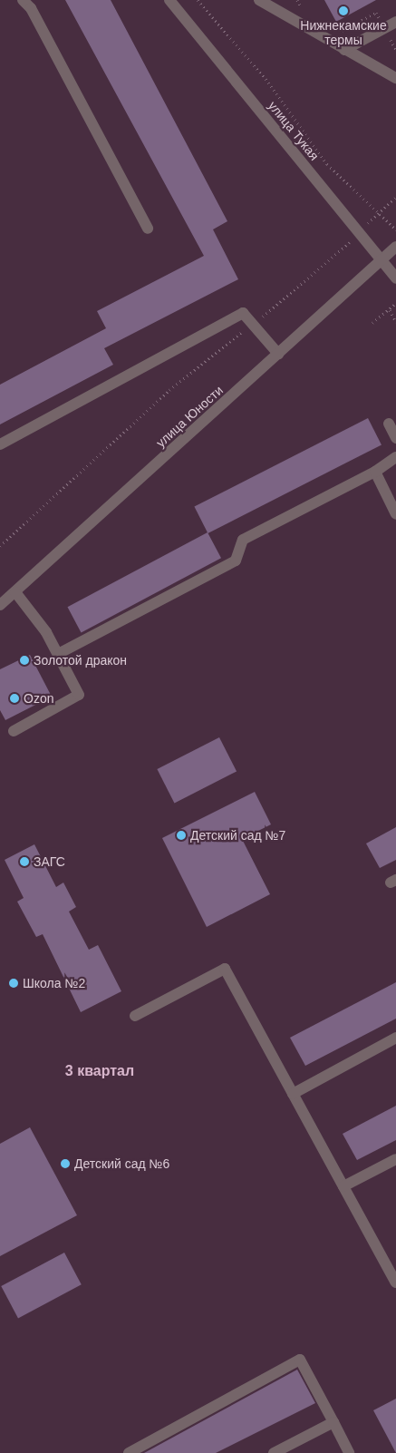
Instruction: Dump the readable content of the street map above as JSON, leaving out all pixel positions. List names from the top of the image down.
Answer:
{
  "streets": {
    "street": ["улица Тукая", "улица Юности"]
  },
  "crossings": [
    ["улица Тукая", "улица Юности"]
  ],
  "districts": ["3 квартал"],
  "places": [
    "Нижнекамские термы",
    "Золотой дракон",
    "Ozon",
    "Детский сад №7",
    "ЗАГС",
    "Школа №2",
    "Детский сад №6"
  ]
}
